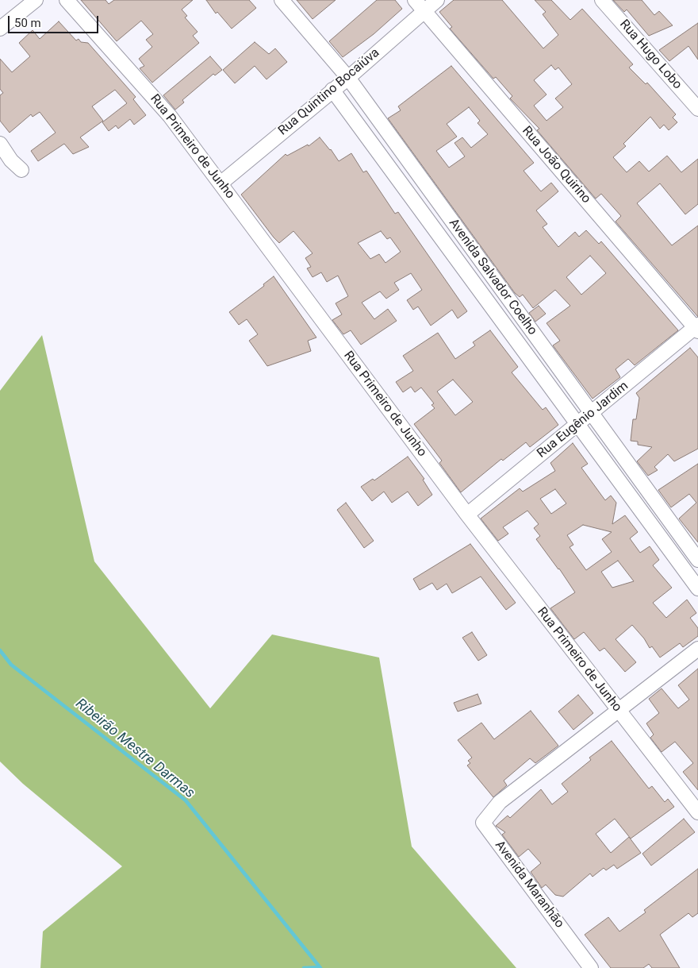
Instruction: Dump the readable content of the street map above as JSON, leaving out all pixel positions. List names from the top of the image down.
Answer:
{
  "streets": {
    "street": [
      "Rua Hugo Lobo",
      "Rua Quintino Bocaiúva",
      "Rua Primeiro de Junho",
      "Rua João Quirino",
      "Avenida Salvador Coelho",
      "Rua Eugênio Jardim",
      "Avenida Maranhão"
    ]
  },
  "crossings": [
    ["Rua Quintino Bocaiúva", "Rua Primeiro de Junho"],
    ["Rua Quintino Bocaiúva", "Rua João Quirino"],
    ["Rua Quintino Bocaiúva", "Avenida Salvador Coelho"],
    ["Rua Primeiro de Junho", "Rua Eugênio Jardim"],
    ["Rua Primeiro de Junho", "Avenida Maranhão"],
    ["Rua João Quirino", "Rua Eugênio Jardim"],
    ["Avenida Salvador Coelho", "Rua Eugênio Jardim"]
  ],
  "water": ["Ribeirão Mestre Darmas"],
  "scale_bar": "50 m"
}
